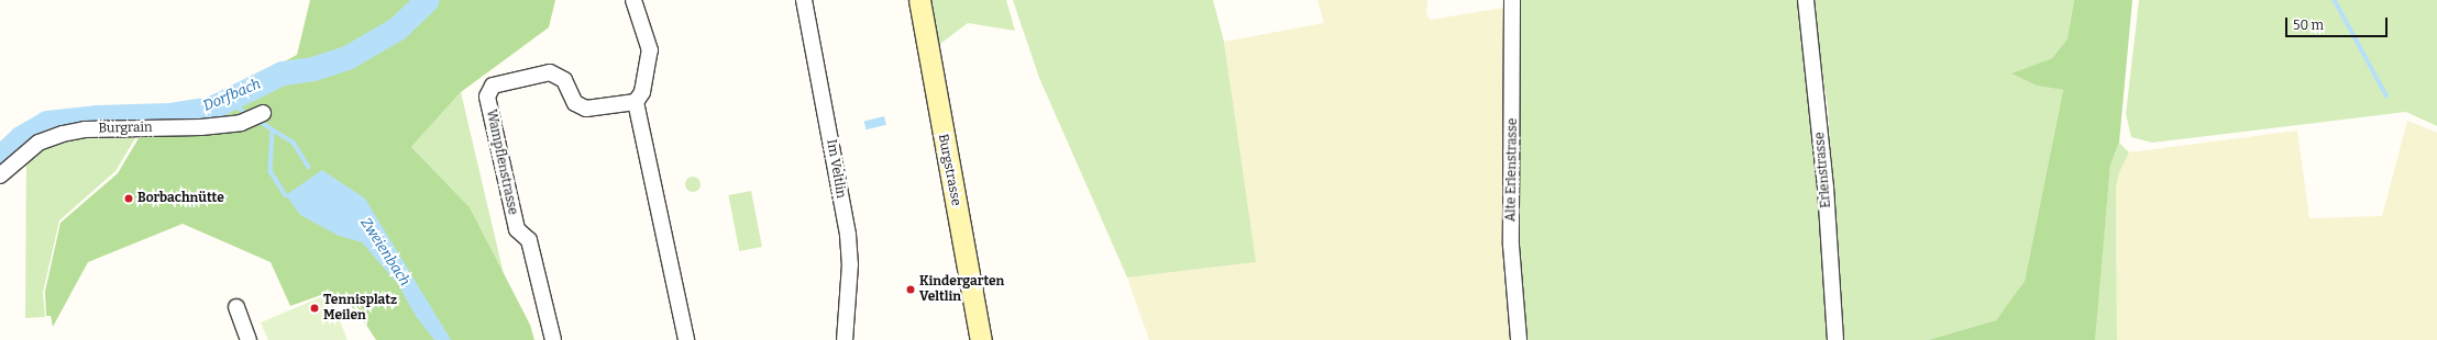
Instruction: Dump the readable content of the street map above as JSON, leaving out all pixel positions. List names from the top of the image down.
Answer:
{
  "streets": {
    "street": [
      "Burgrain",
      "Wampflenstrasse",
      "Im Veltlin",
      "Burgstrasse",
      "Alte Erlenstrasse",
      "Erlenstrasse"
    ]
  },
  "water": ["Dorfbach", "Zweienbach"],
  "places": ["Borbachnütte", "Kindergarten Veltlin", "Tennisplatz Meilen"],
  "scale_bar": "50 m"
}
